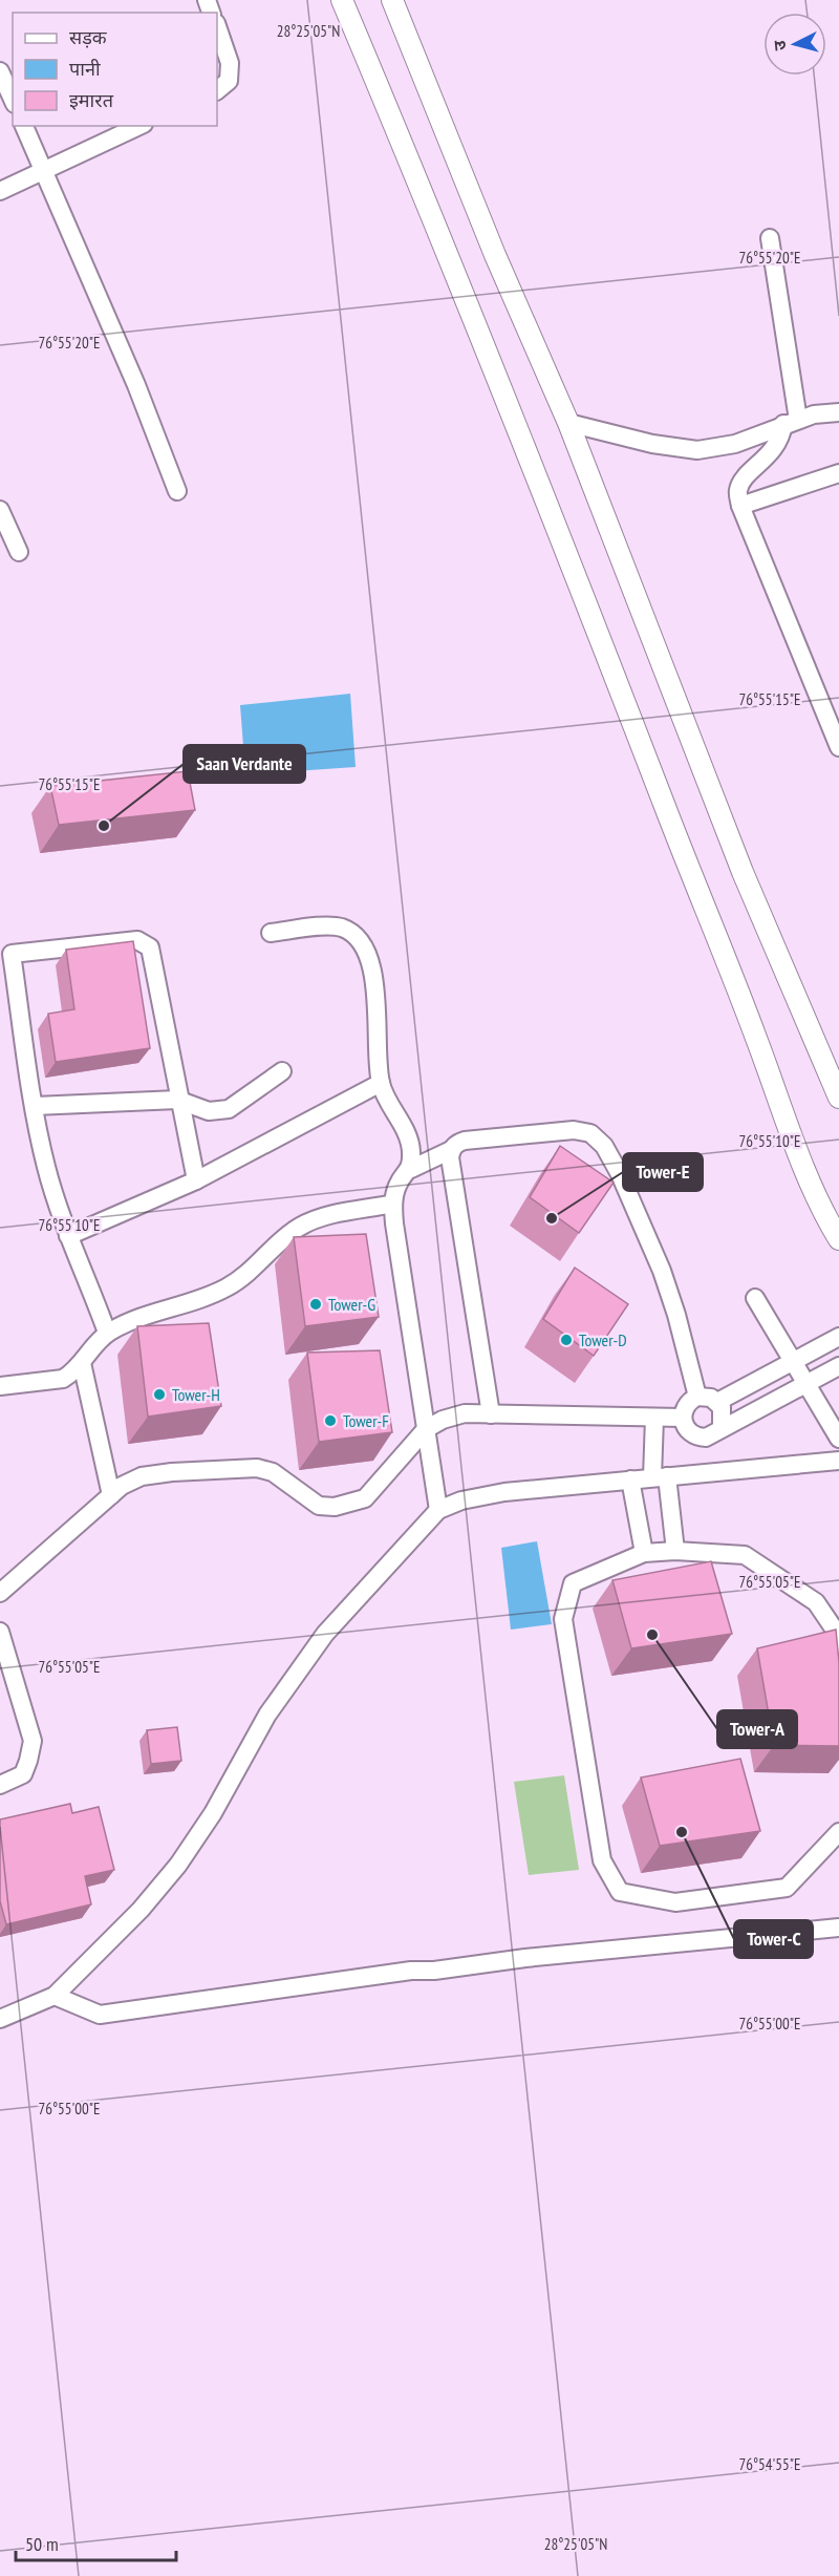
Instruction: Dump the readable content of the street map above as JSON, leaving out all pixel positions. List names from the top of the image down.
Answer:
{
  "places": [
    "Saan Verdante",
    "Tower-E",
    "Tower-G",
    "Tower-D",
    "Tower-H",
    "Tower-F",
    "Tower-A",
    "Tower-C"
  ],
  "legend": ["सड़क", "पानी", "इमारत"],
  "scale_bar": "50 m",
  "north": "left",
  "coordinates": [
    "28°25'05\"N",
    "76°55'20\"E",
    "76°55'15\"E",
    "76°55'10\"E",
    "76°55'05\"E",
    "76°55'00\"E",
    "76°54'55\"E"
  ]
}
